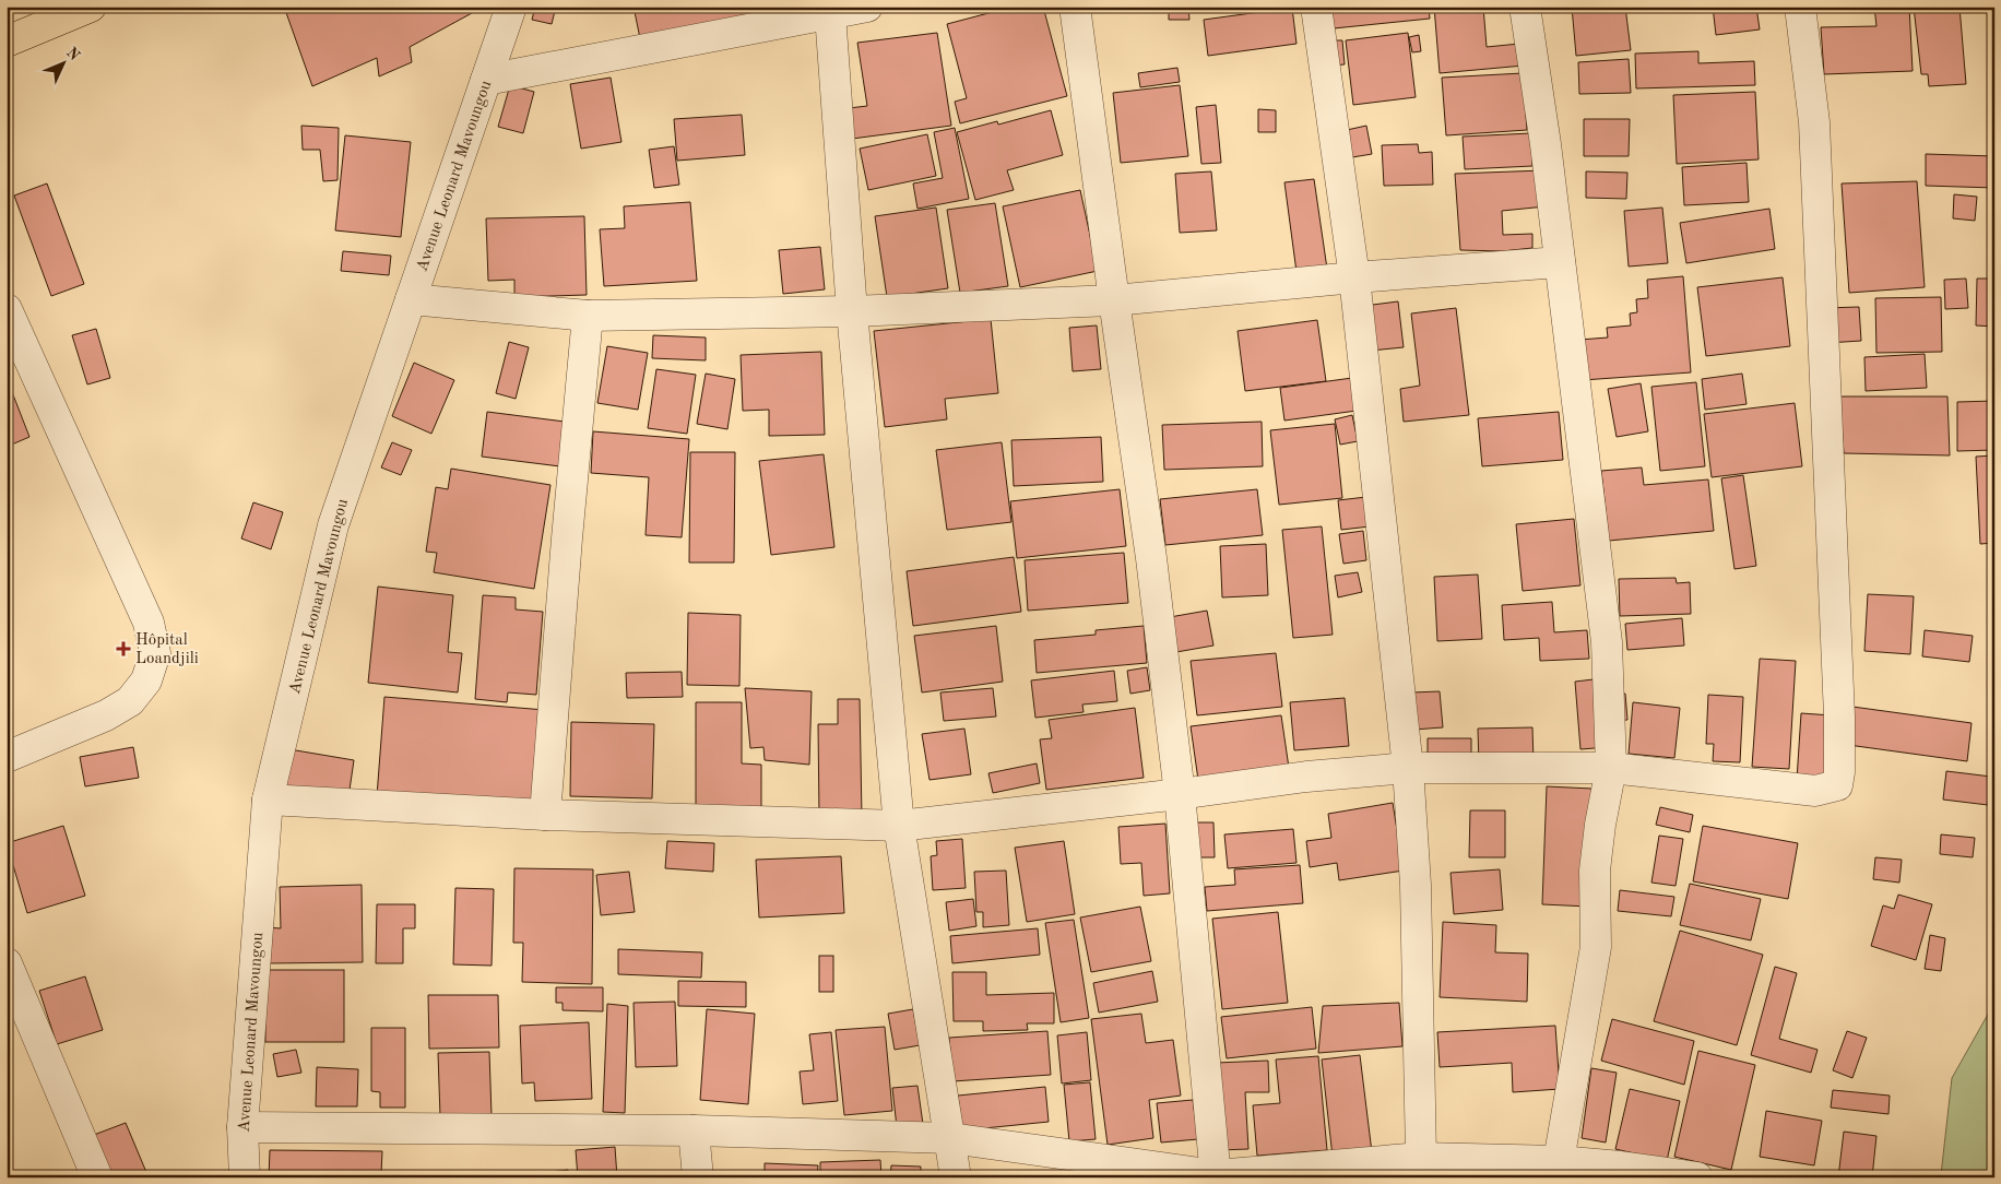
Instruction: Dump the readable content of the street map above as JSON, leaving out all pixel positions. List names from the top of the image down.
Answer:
{
  "streets": {
    "street": ["Avenue Leonard Mavoungou"]
  },
  "places": {
    "health": ["Hôpital Loandjili"]
  },
  "north": "top right"
}
